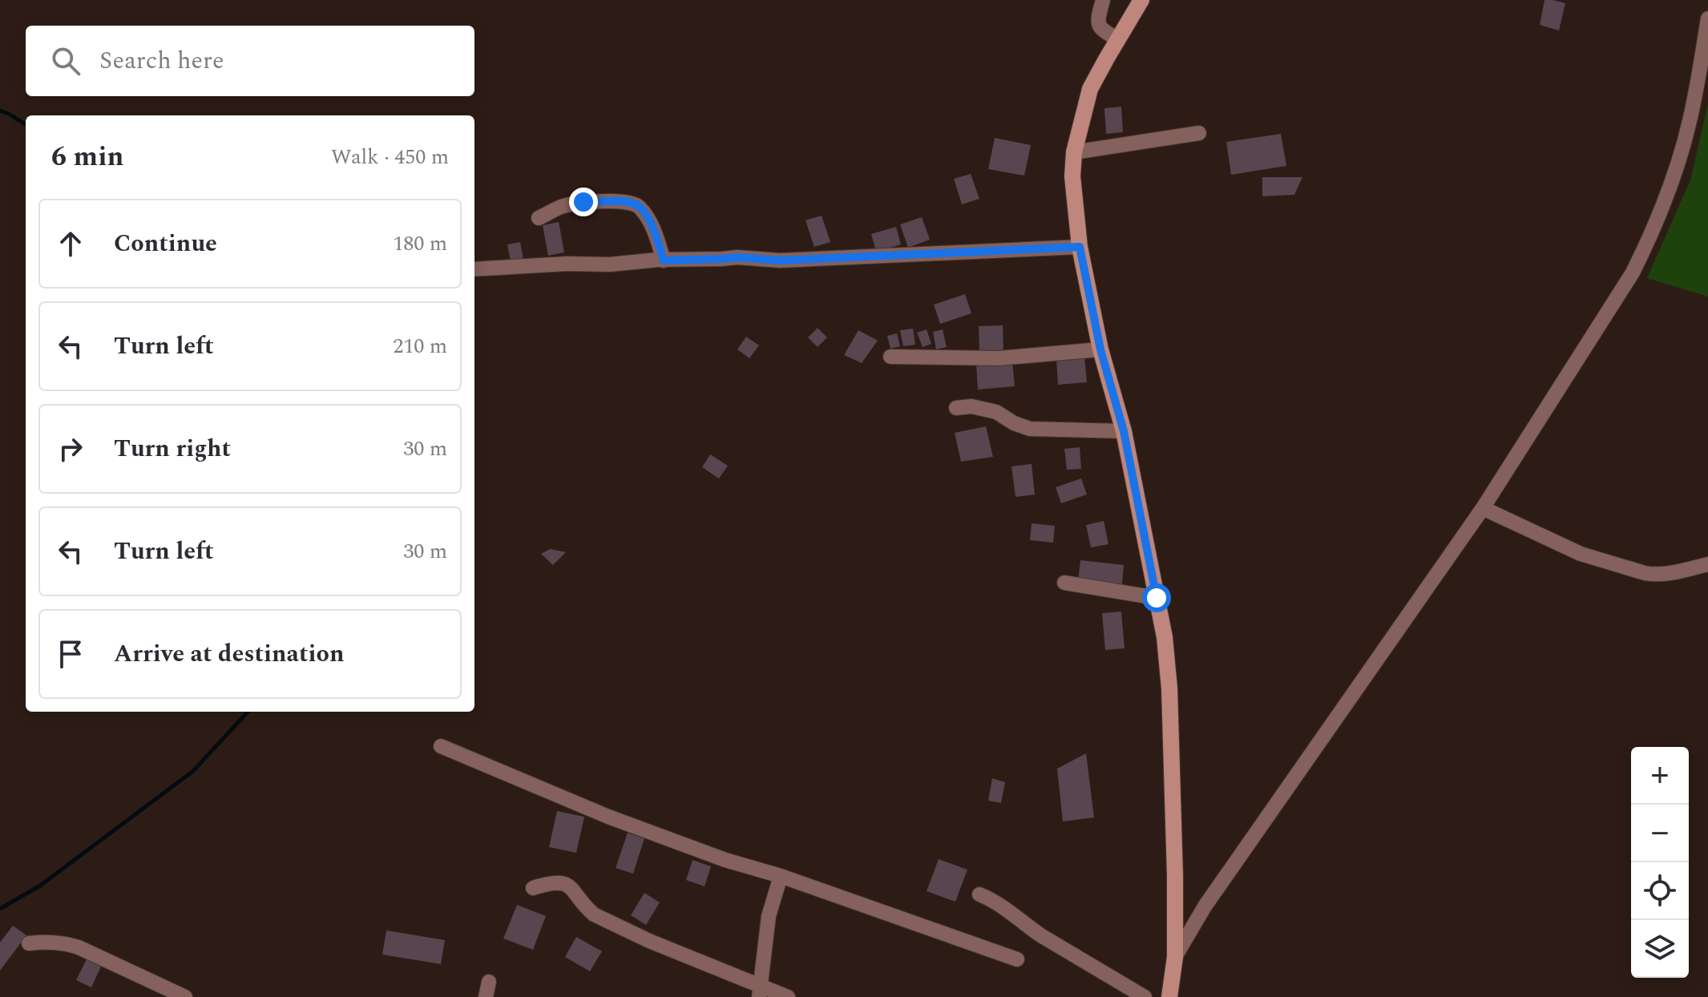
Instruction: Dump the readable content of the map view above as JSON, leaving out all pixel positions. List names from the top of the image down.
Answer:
{
  "page": {
    "search": "Search here",
    "heading": ["6 min", "Walk · 450 m"],
    "list": [
      ["Continue", "180 m"],
      ["Turn left", "210 m"],
      ["Turn right", "30 m"],
      ["Turn left", "30 m"],
      "Arrive at destination"
    ],
    "map_buttons": ["+", "−"]
  }
}
